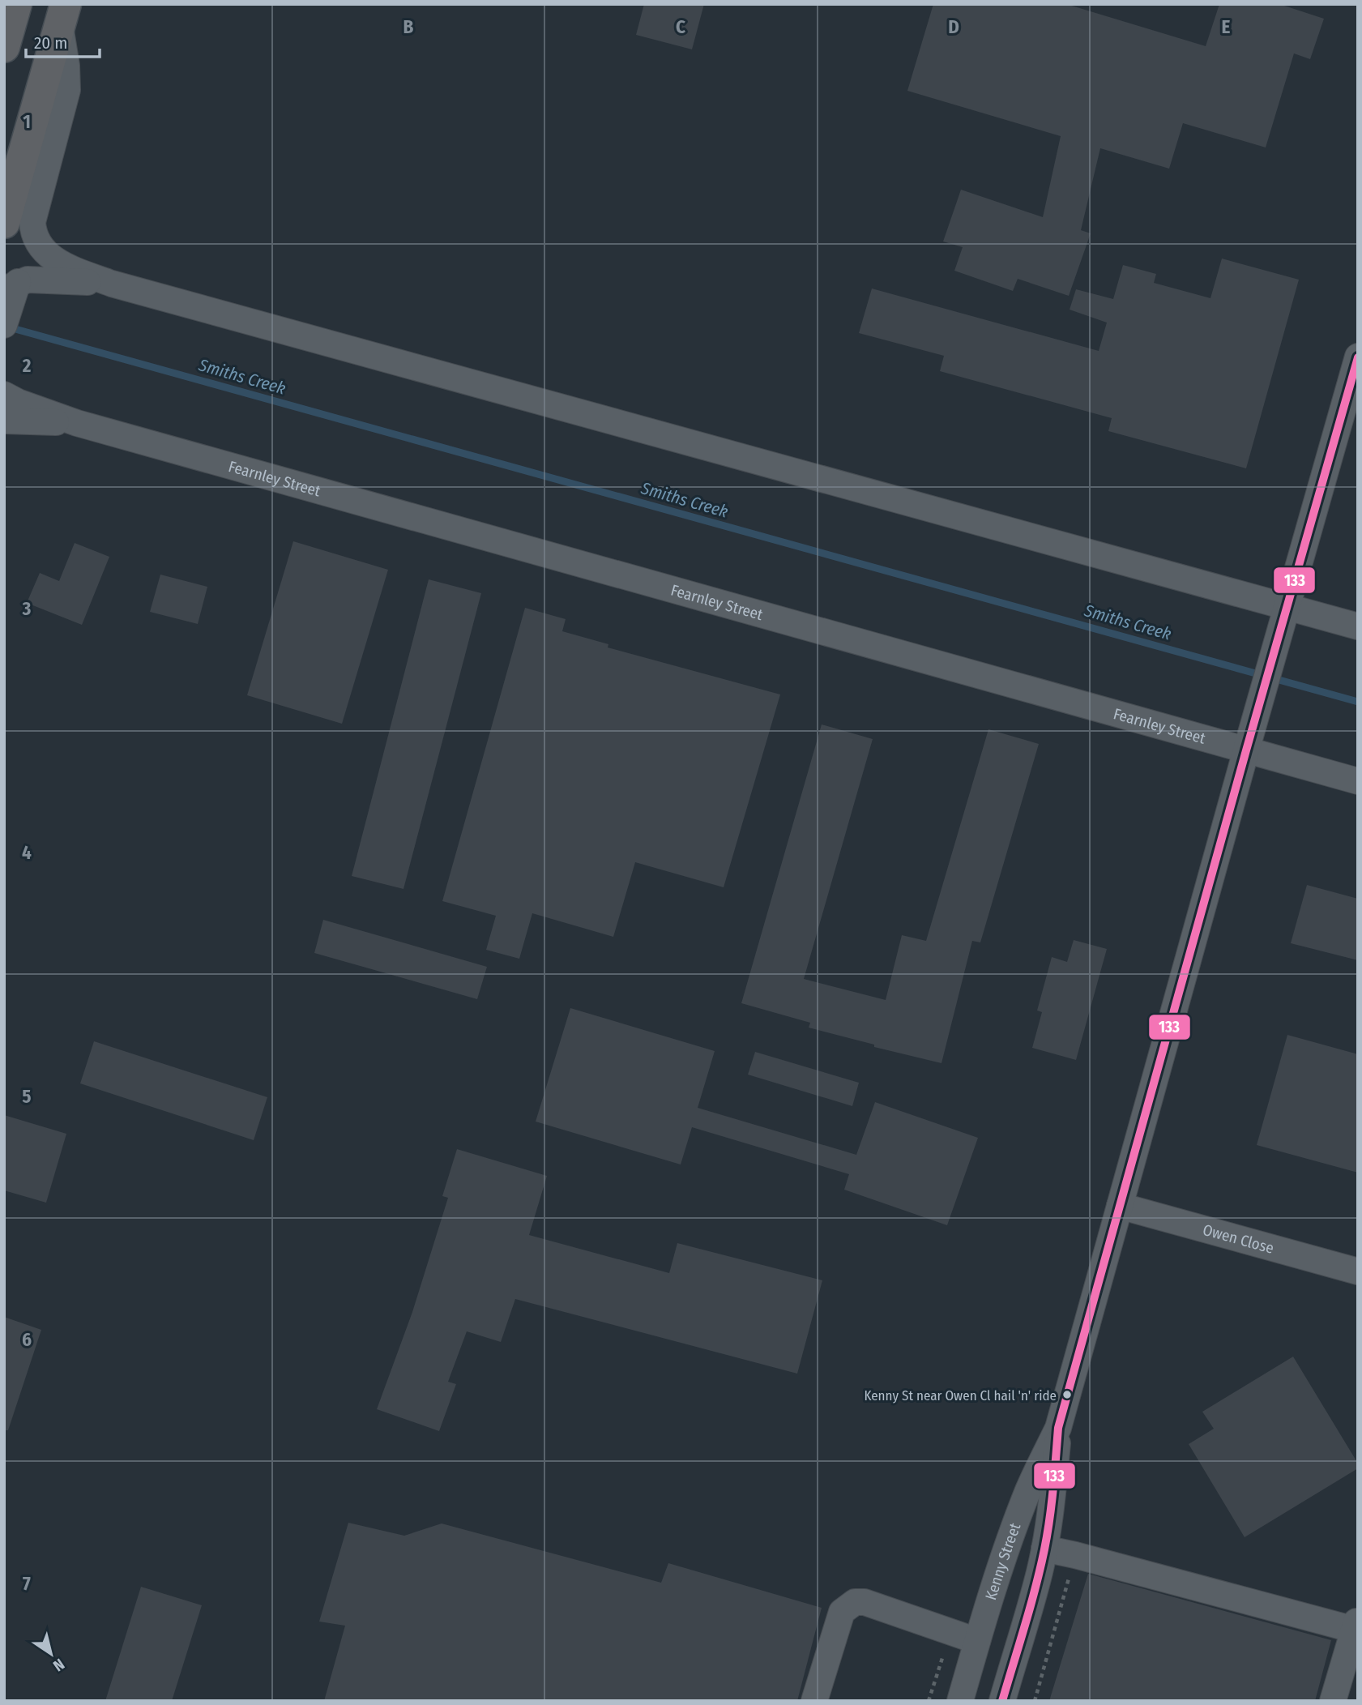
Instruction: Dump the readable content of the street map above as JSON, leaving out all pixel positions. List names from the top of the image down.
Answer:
{
  "streets": {
    "street": ["Fearnley Street", "Owen Close", "Kenny Street"]
  },
  "crossings": [
    ["Fearnley Street", "Kenny Street"],
    ["Owen Close", "Kenny Street"]
  ],
  "water": ["Smiths Creek"],
  "places": ["Kenny St near Owen Cl hail 'n' ride"],
  "lines": ["transit line 133"],
  "scale_bar": "20 m",
  "north": "bottom right",
  "grid": {
    "columns": [
      "B",
      "C",
      "D",
      "E"
    ],
    "rows": [
      "1",
      "2",
      "3",
      "4",
      "5",
      "6",
      "7"
    ]
  }
}
